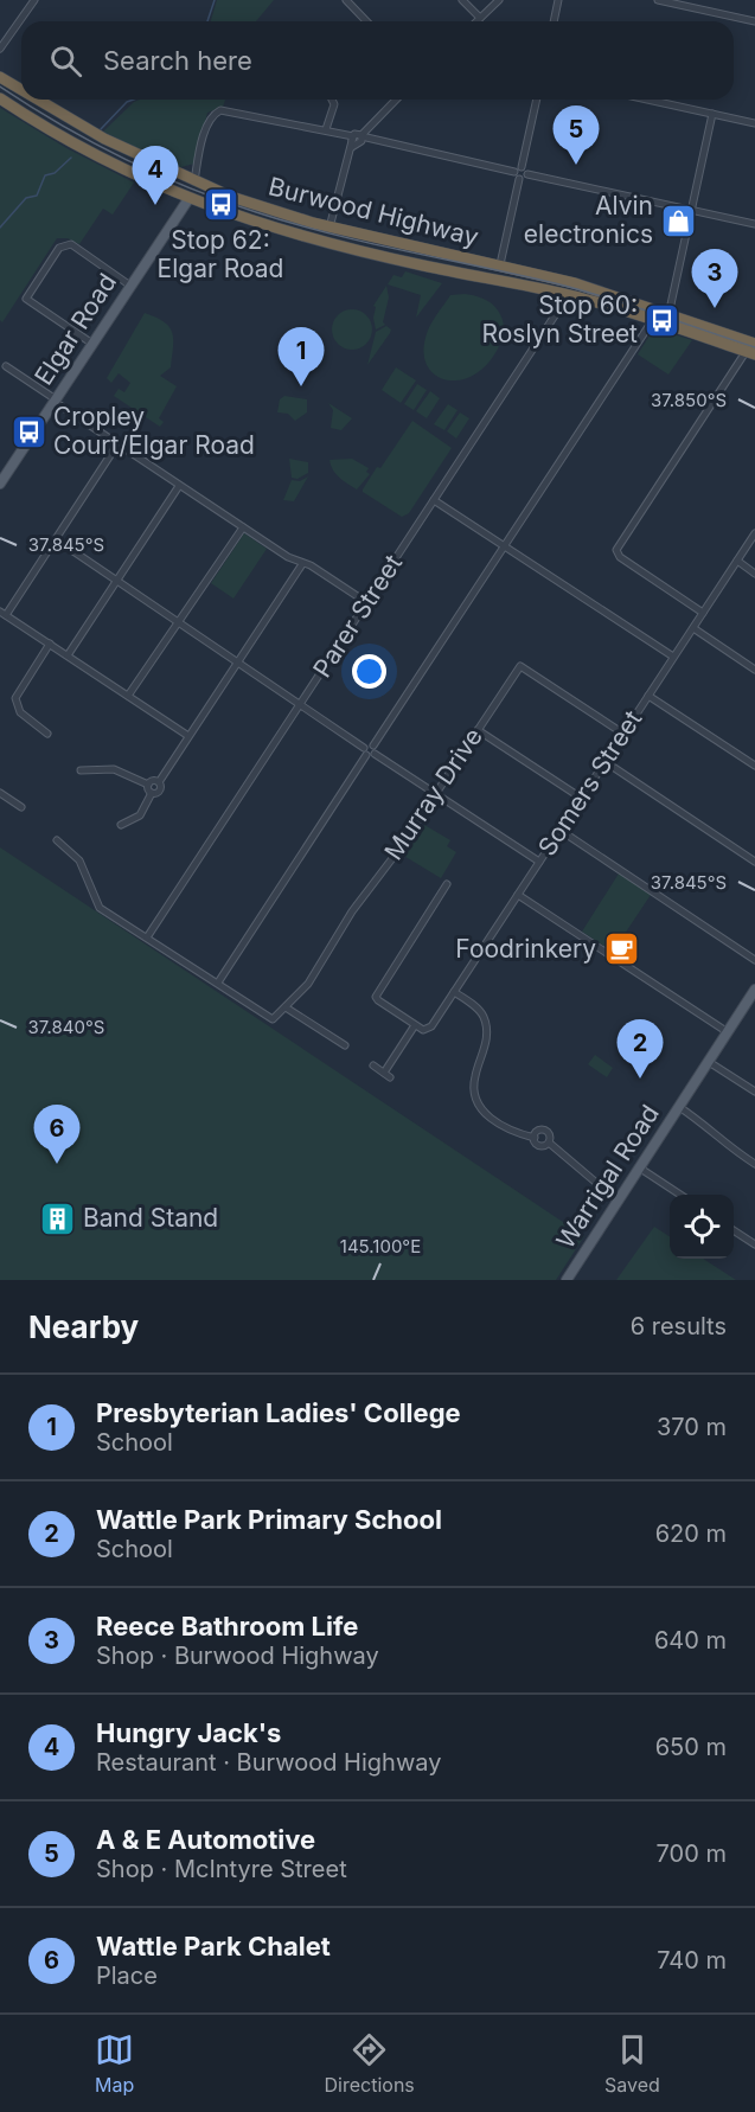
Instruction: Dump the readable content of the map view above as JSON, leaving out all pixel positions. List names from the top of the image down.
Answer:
{
  "streets": {
    "highway": ["Burwood Highway"],
    "main road": ["Elgar Road", "Warrigal Road"],
    "street": ["Parer Street", "Somers Street", "Murray Drive"]
  },
  "crossings": [
    ["Burwood Highway", "Elgar Road"],
    ["Burwood Highway", "Parer Street"],
    ["Somers Street", "Murray Drive"]
  ],
  "places": {
    "bus stop": ["Stop 62: Elgar Road", "Stop 60: Roslyn Street", "Cropley Court/Elgar Road"],
    "shop": ["Alvin electronics"],
    "cafe": ["Foodrinkery"],
    "building": ["Band Stand"]
  },
  "page": {
    "search": "Search here",
    "pins": [
      "5",
      "4",
      "3",
      "1",
      "2",
      "6"
    ],
    "heading": ["Nearby", "6 results"],
    "list": [
      {
        "mark": "1",
        "name": "Presbyterian Ladies' College",
        "note": "School",
        "value": "370 m"
      },
      {
        "mark": "2",
        "name": "Wattle Park Primary School",
        "note": "School",
        "value": "620 m"
      },
      {
        "mark": "3",
        "name": "Reece Bathroom Life",
        "note": "Shop · Burwood Highway",
        "value": "640 m"
      },
      {
        "mark": "4",
        "name": "Hungry Jack's",
        "note": "Restaurant · Burwood Highway",
        "value": "650 m"
      },
      {
        "mark": "5",
        "name": "A & E Automotive",
        "note": "Shop · McIntyre Street",
        "value": "700 m"
      },
      {
        "mark": "6",
        "name": "Wattle Park Chalet",
        "note": "Place",
        "value": "740 m"
      }
    ],
    "nav": ["Map", "Directions", "Saved"]
  },
  "coordinates": [
    "37.850°S",
    "37.845°S",
    "37.840°S",
    "145.100°E"
  ]
}
